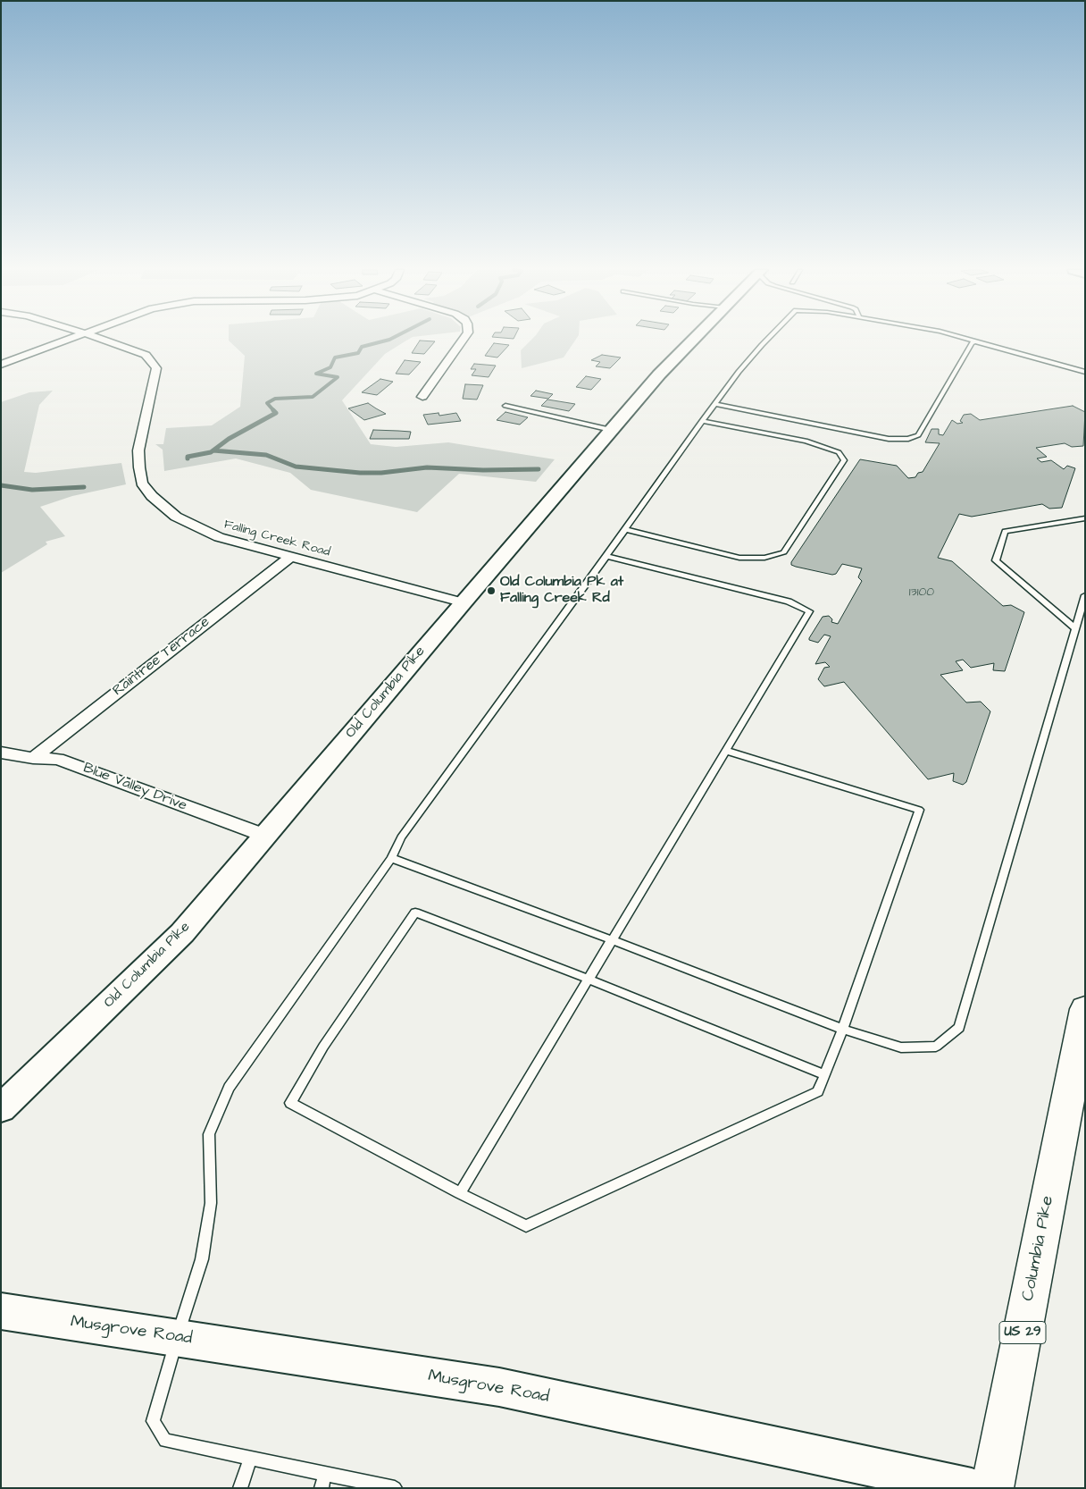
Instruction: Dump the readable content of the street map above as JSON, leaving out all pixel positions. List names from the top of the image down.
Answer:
{
  "streets": {
    "highway": ["Columbia Pike", "US 29"],
    "main road": ["Old Columbia Pike", "Musgrove Road"],
    "street": ["Falling Creek Road", "Raintree Terrace", "Blue Valley Drive"]
  },
  "crossings": [
    ["Falling Creek Road", "Raintree Terrace"],
    ["Falling Creek Road", "Old Columbia Pike"],
    ["Raintree Terrace", "Blue Valley Drive"],
    ["Old Columbia Pike", "Blue Valley Drive"]
  ],
  "places": ["Old Columbia Pk at Falling Creek Rd"],
  "house_numbers": ["13100"]
}
